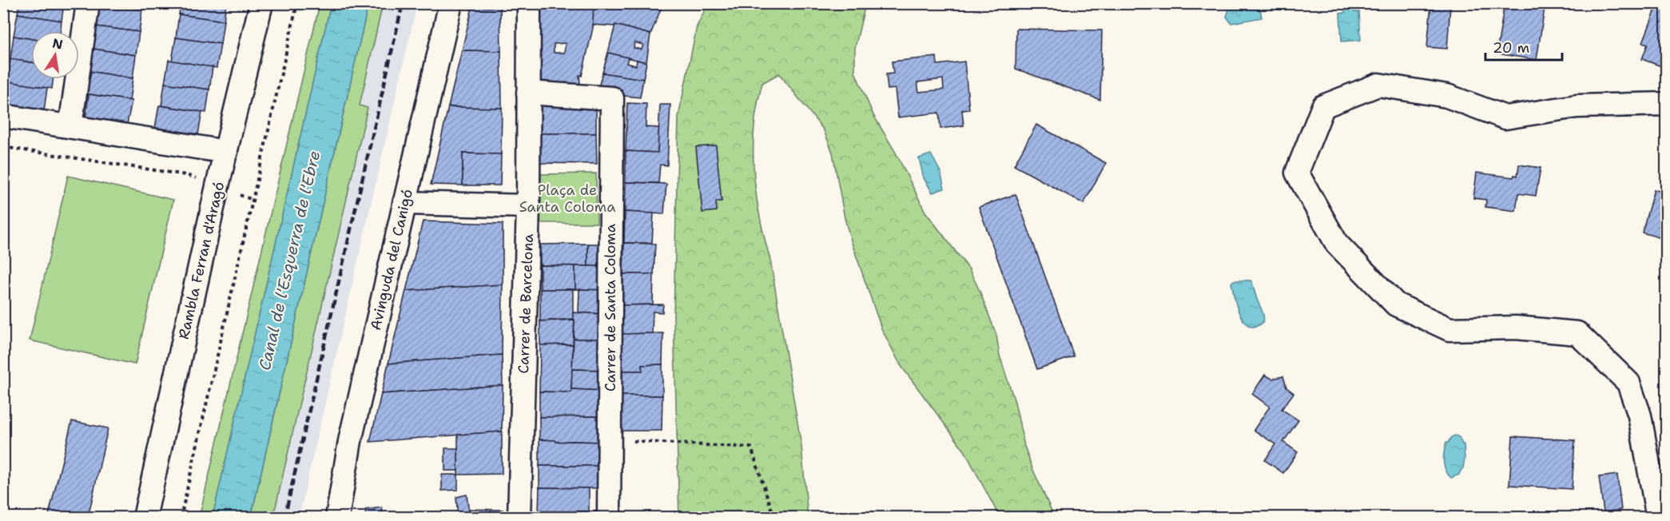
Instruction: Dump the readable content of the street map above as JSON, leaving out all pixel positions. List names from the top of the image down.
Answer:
{
  "streets": {
    "street": [
      "Avinguda del Canigó",
      "Rambla Ferran d'Aragó",
      "Carrer de Barcelona",
      "Carrer de Santa Coloma"
    ]
  },
  "crossings": [
    ["Carrer de Barcelona", "Carrer de Santa Coloma"]
  ],
  "water": ["Canal de l'Esquerra de l'Ebre"],
  "parks": ["Plaça de Santa Coloma"],
  "scale_bar": "20 m",
  "north": "top"
}
